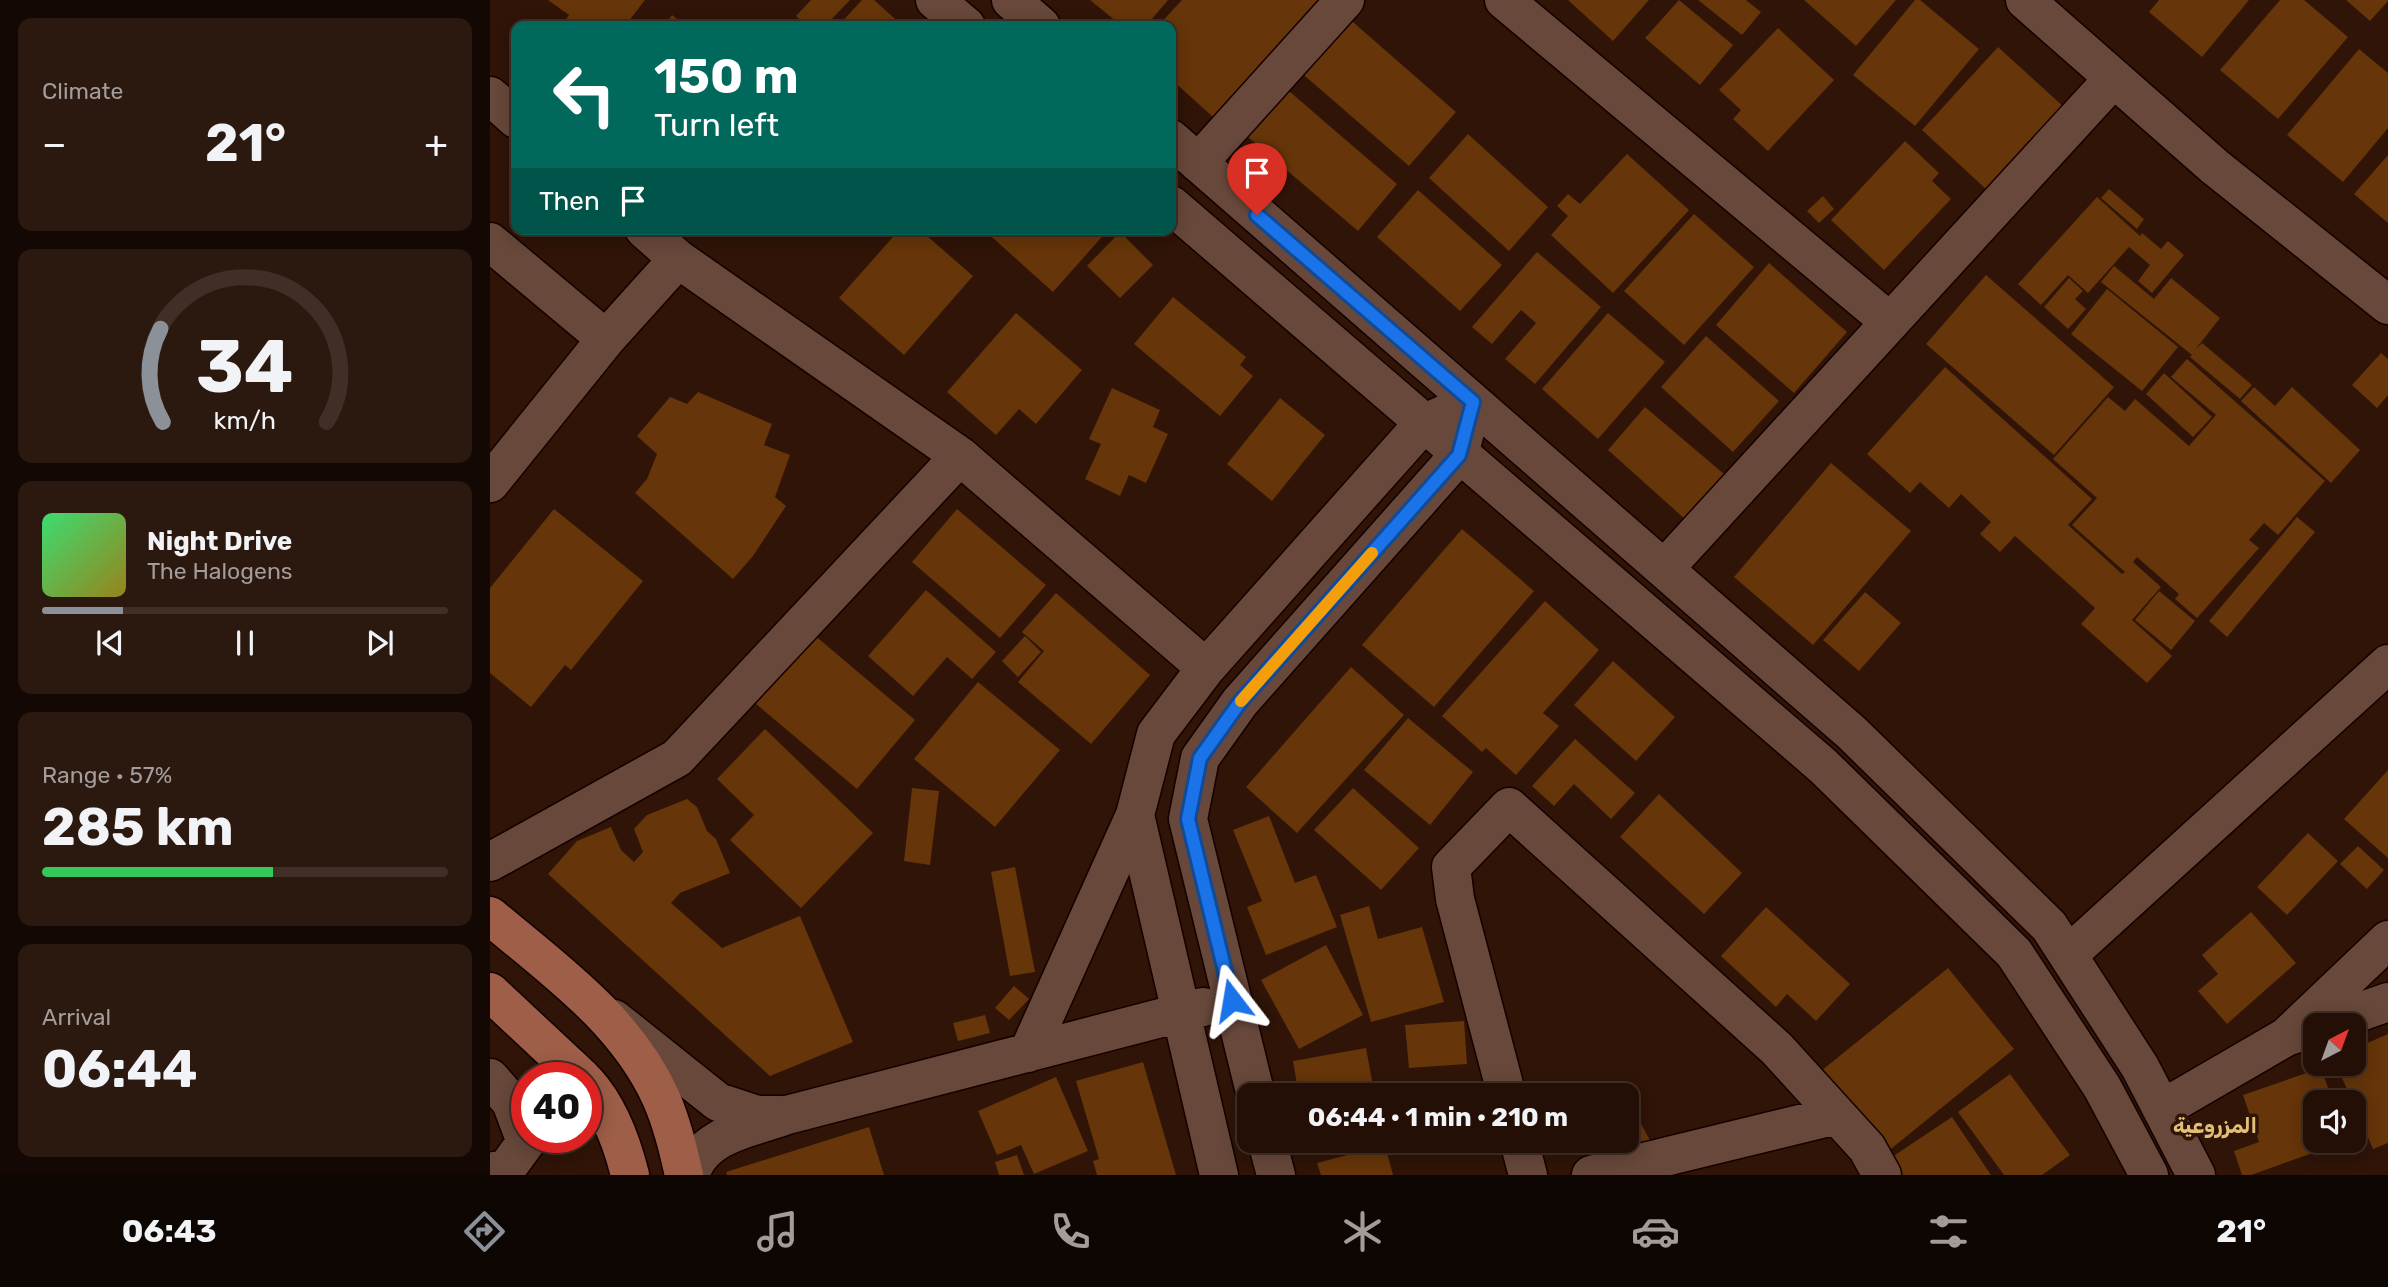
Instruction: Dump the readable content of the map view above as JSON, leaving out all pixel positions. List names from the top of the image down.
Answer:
{
  "districts": ["المزروعية"],
  "north": "top right",
  "page": {
    "tile": [
      "Climate",
      ["Range · 57%", "285 km"],
      ["Arrival", "06:44"]
    ],
    "turn": ["150 m", "Turn left"],
    "heat": ["−", "21°", "+"],
    "then": "Then",
    "song": ["Night Drive", "The Halogens"],
    "limit": "40",
    "trip": "06:44 · 1 min · 210 m",
    "tabs": ["06:43", "21°"],
    "gauge": ["34", "km/h"]
  }
}
